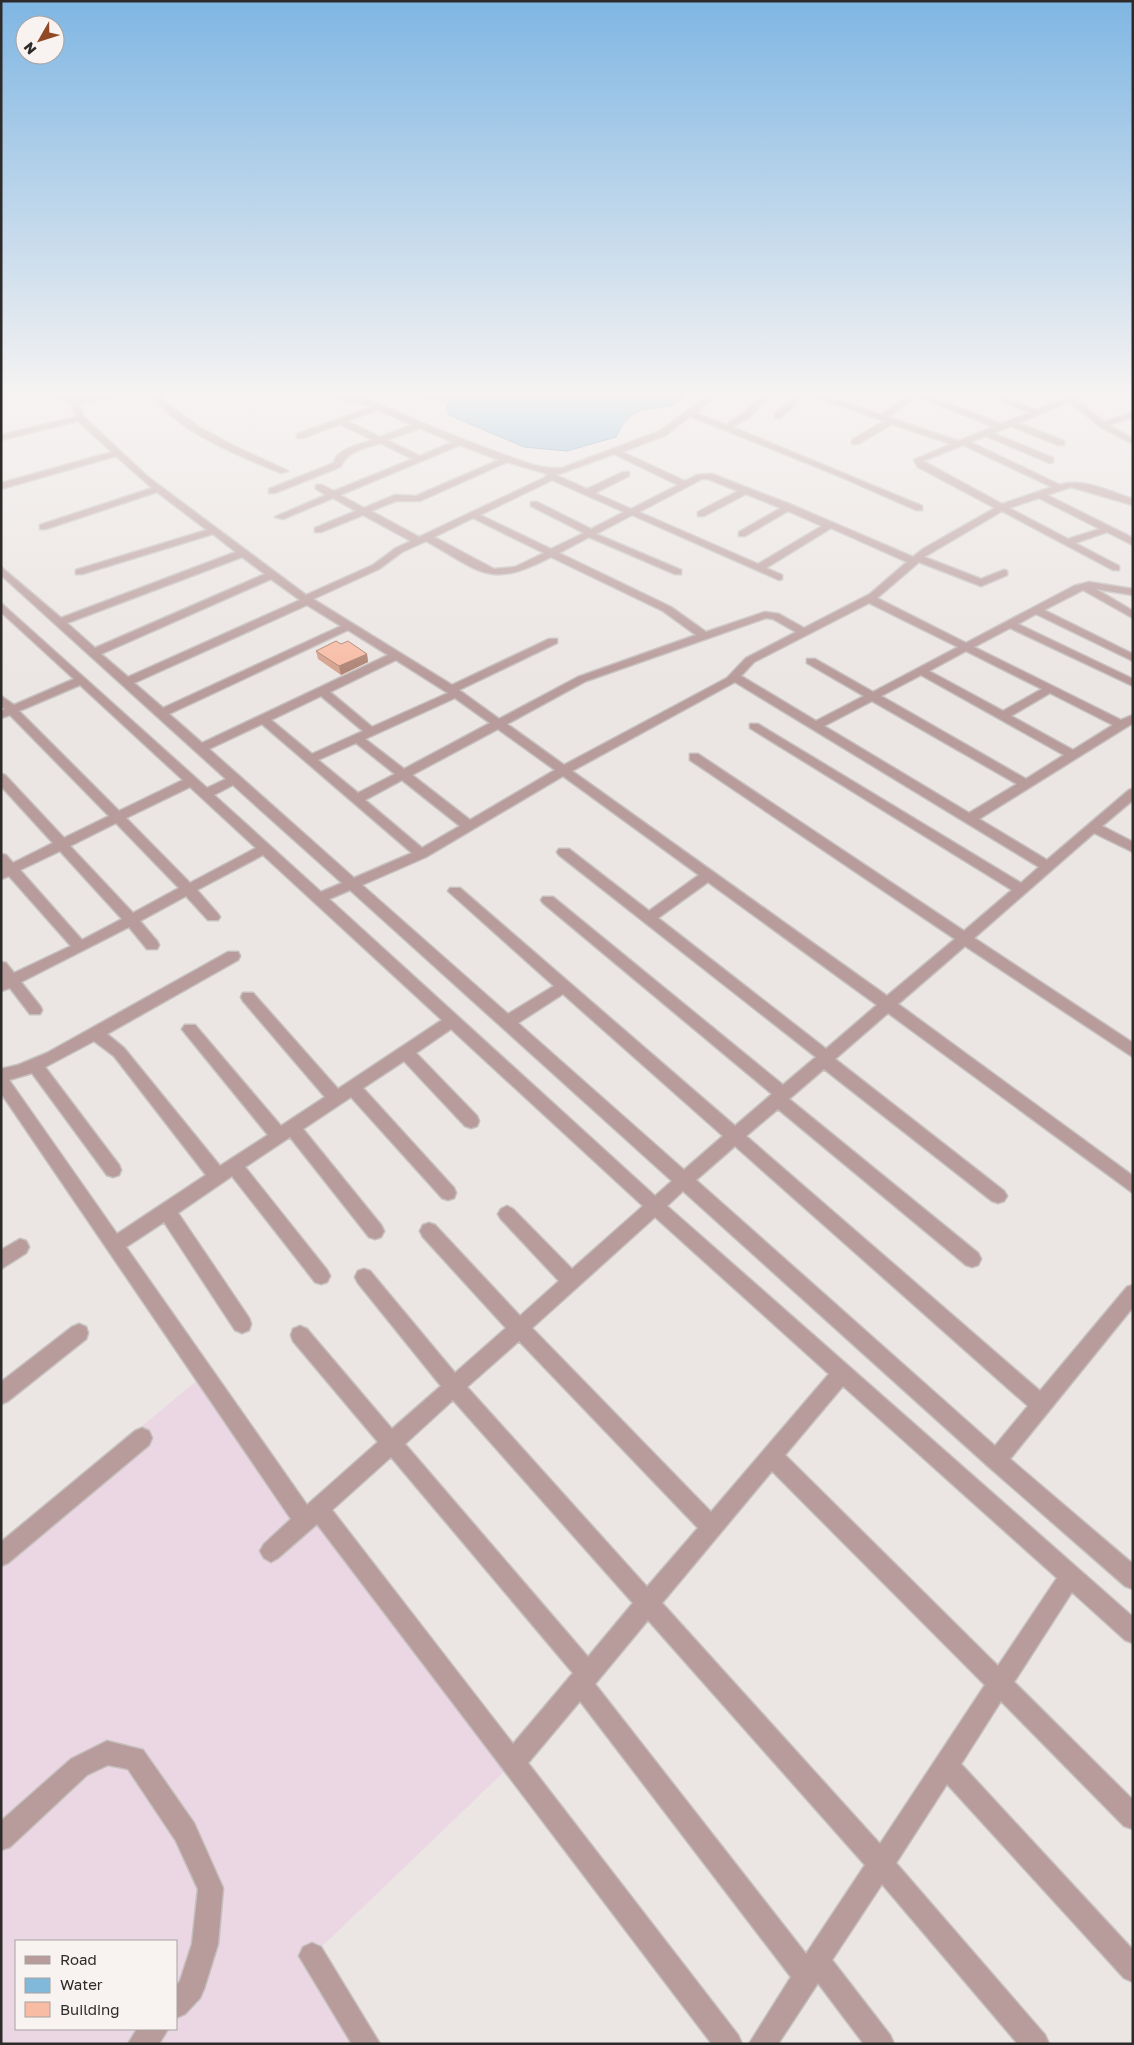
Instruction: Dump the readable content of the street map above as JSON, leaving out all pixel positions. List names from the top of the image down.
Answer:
{
  "legend": ["Road", "Water", "Building"],
  "north": "bottom left"
}
